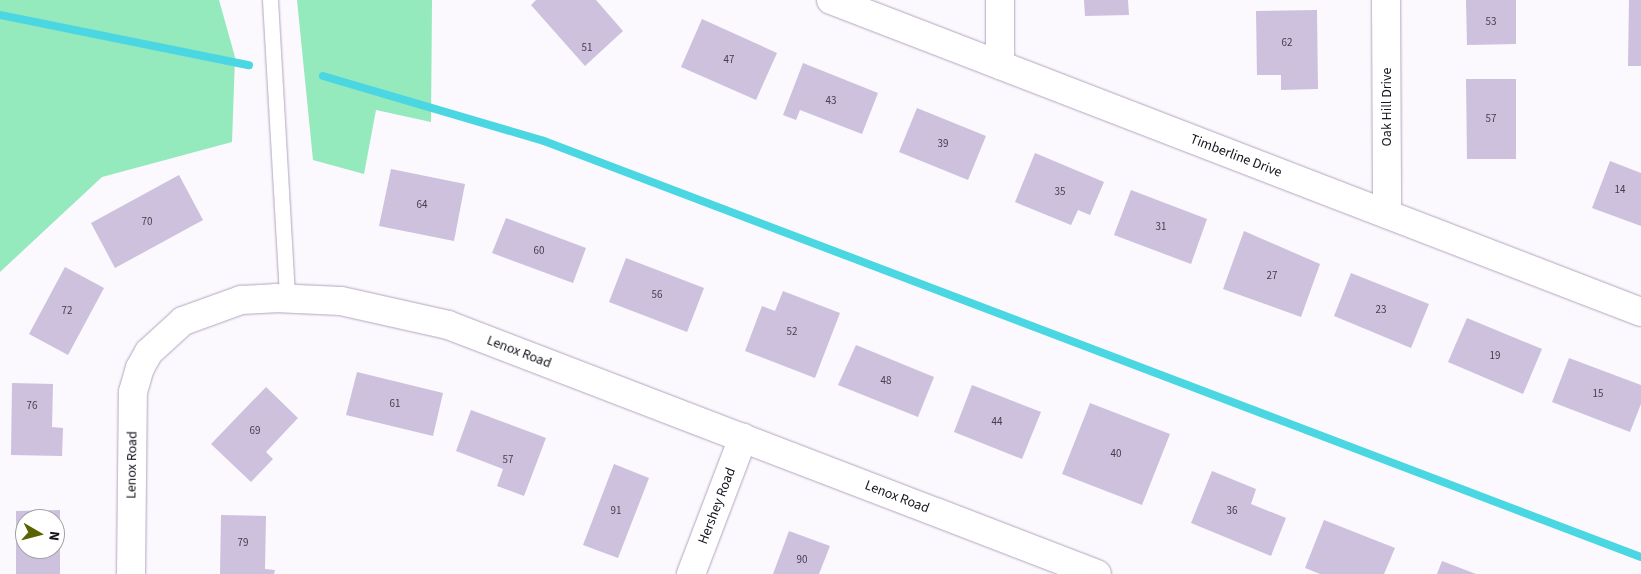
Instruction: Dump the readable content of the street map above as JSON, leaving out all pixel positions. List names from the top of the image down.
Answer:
{
  "streets": {
    "street": [
      "Oak Hill Drive",
      "Timberline Drive",
      "Lenox Road",
      "Hershey Road"
    ]
  },
  "crossings": [
    ["Oak Hill Drive", "Timberline Drive"],
    ["Lenox Road", "Hershey Road"]
  ],
  "house_numbers": [
    "53",
    "62",
    "51",
    "47",
    "43",
    "57",
    "39",
    "14",
    "35",
    "64",
    "70",
    "31",
    "60",
    "27",
    "56",
    "23",
    "72",
    "52",
    "19",
    "48",
    "15",
    "61",
    "76",
    "44",
    "69",
    "40",
    "57",
    "91",
    "36",
    "79",
    "90"
  ],
  "north": "right"
}
